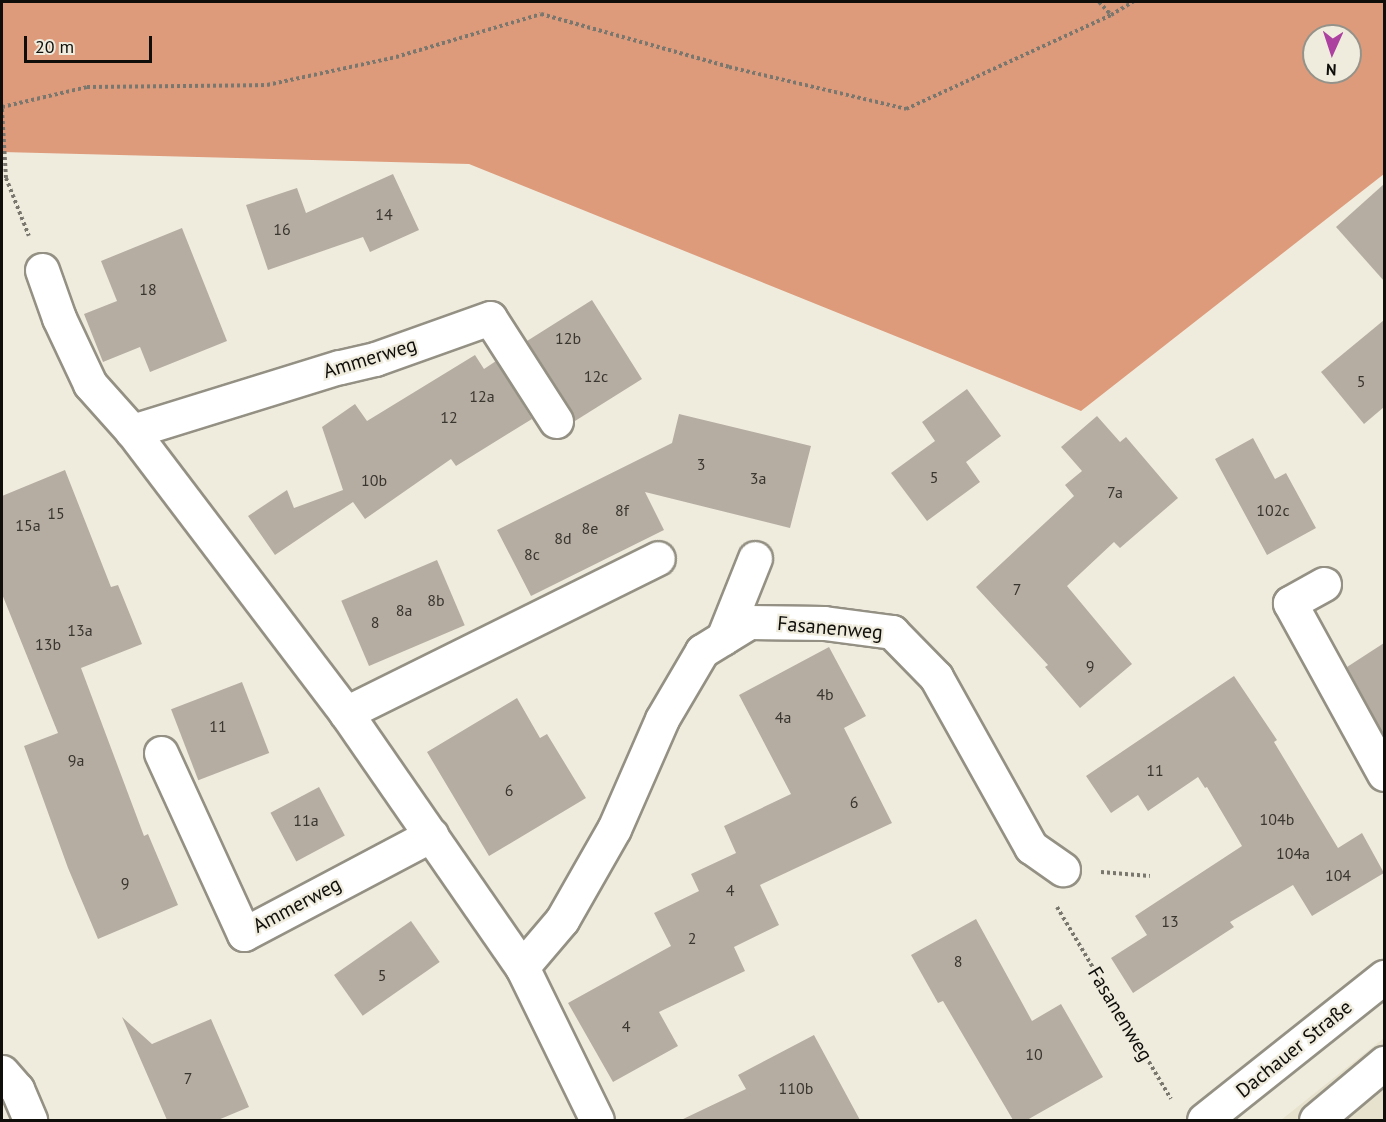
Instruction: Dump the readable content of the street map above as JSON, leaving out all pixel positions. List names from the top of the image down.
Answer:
{
  "streets": {
    "street": ["Ammerweg", "Fasanenweg", "Dachauer Straße"]
  },
  "house_numbers": [
    "14",
    "16",
    "18",
    "12b",
    "12c",
    "5",
    "12a",
    "12",
    "3",
    "5",
    "3a",
    "10b",
    "7a",
    "8f",
    "102c",
    "15",
    "15a",
    "8e",
    "8d",
    "8c",
    "7",
    "8b",
    "8a",
    "8",
    "13a",
    "13b",
    "9",
    "4b",
    "4a",
    "11",
    "9a",
    "11",
    "6",
    "6",
    "104b",
    "11a",
    "104a",
    "104",
    "9",
    "4",
    "13",
    "2",
    "8",
    "5",
    "4",
    "10",
    "7",
    "110b"
  ],
  "scale_bar": "20 m",
  "north": "bottom"
}
